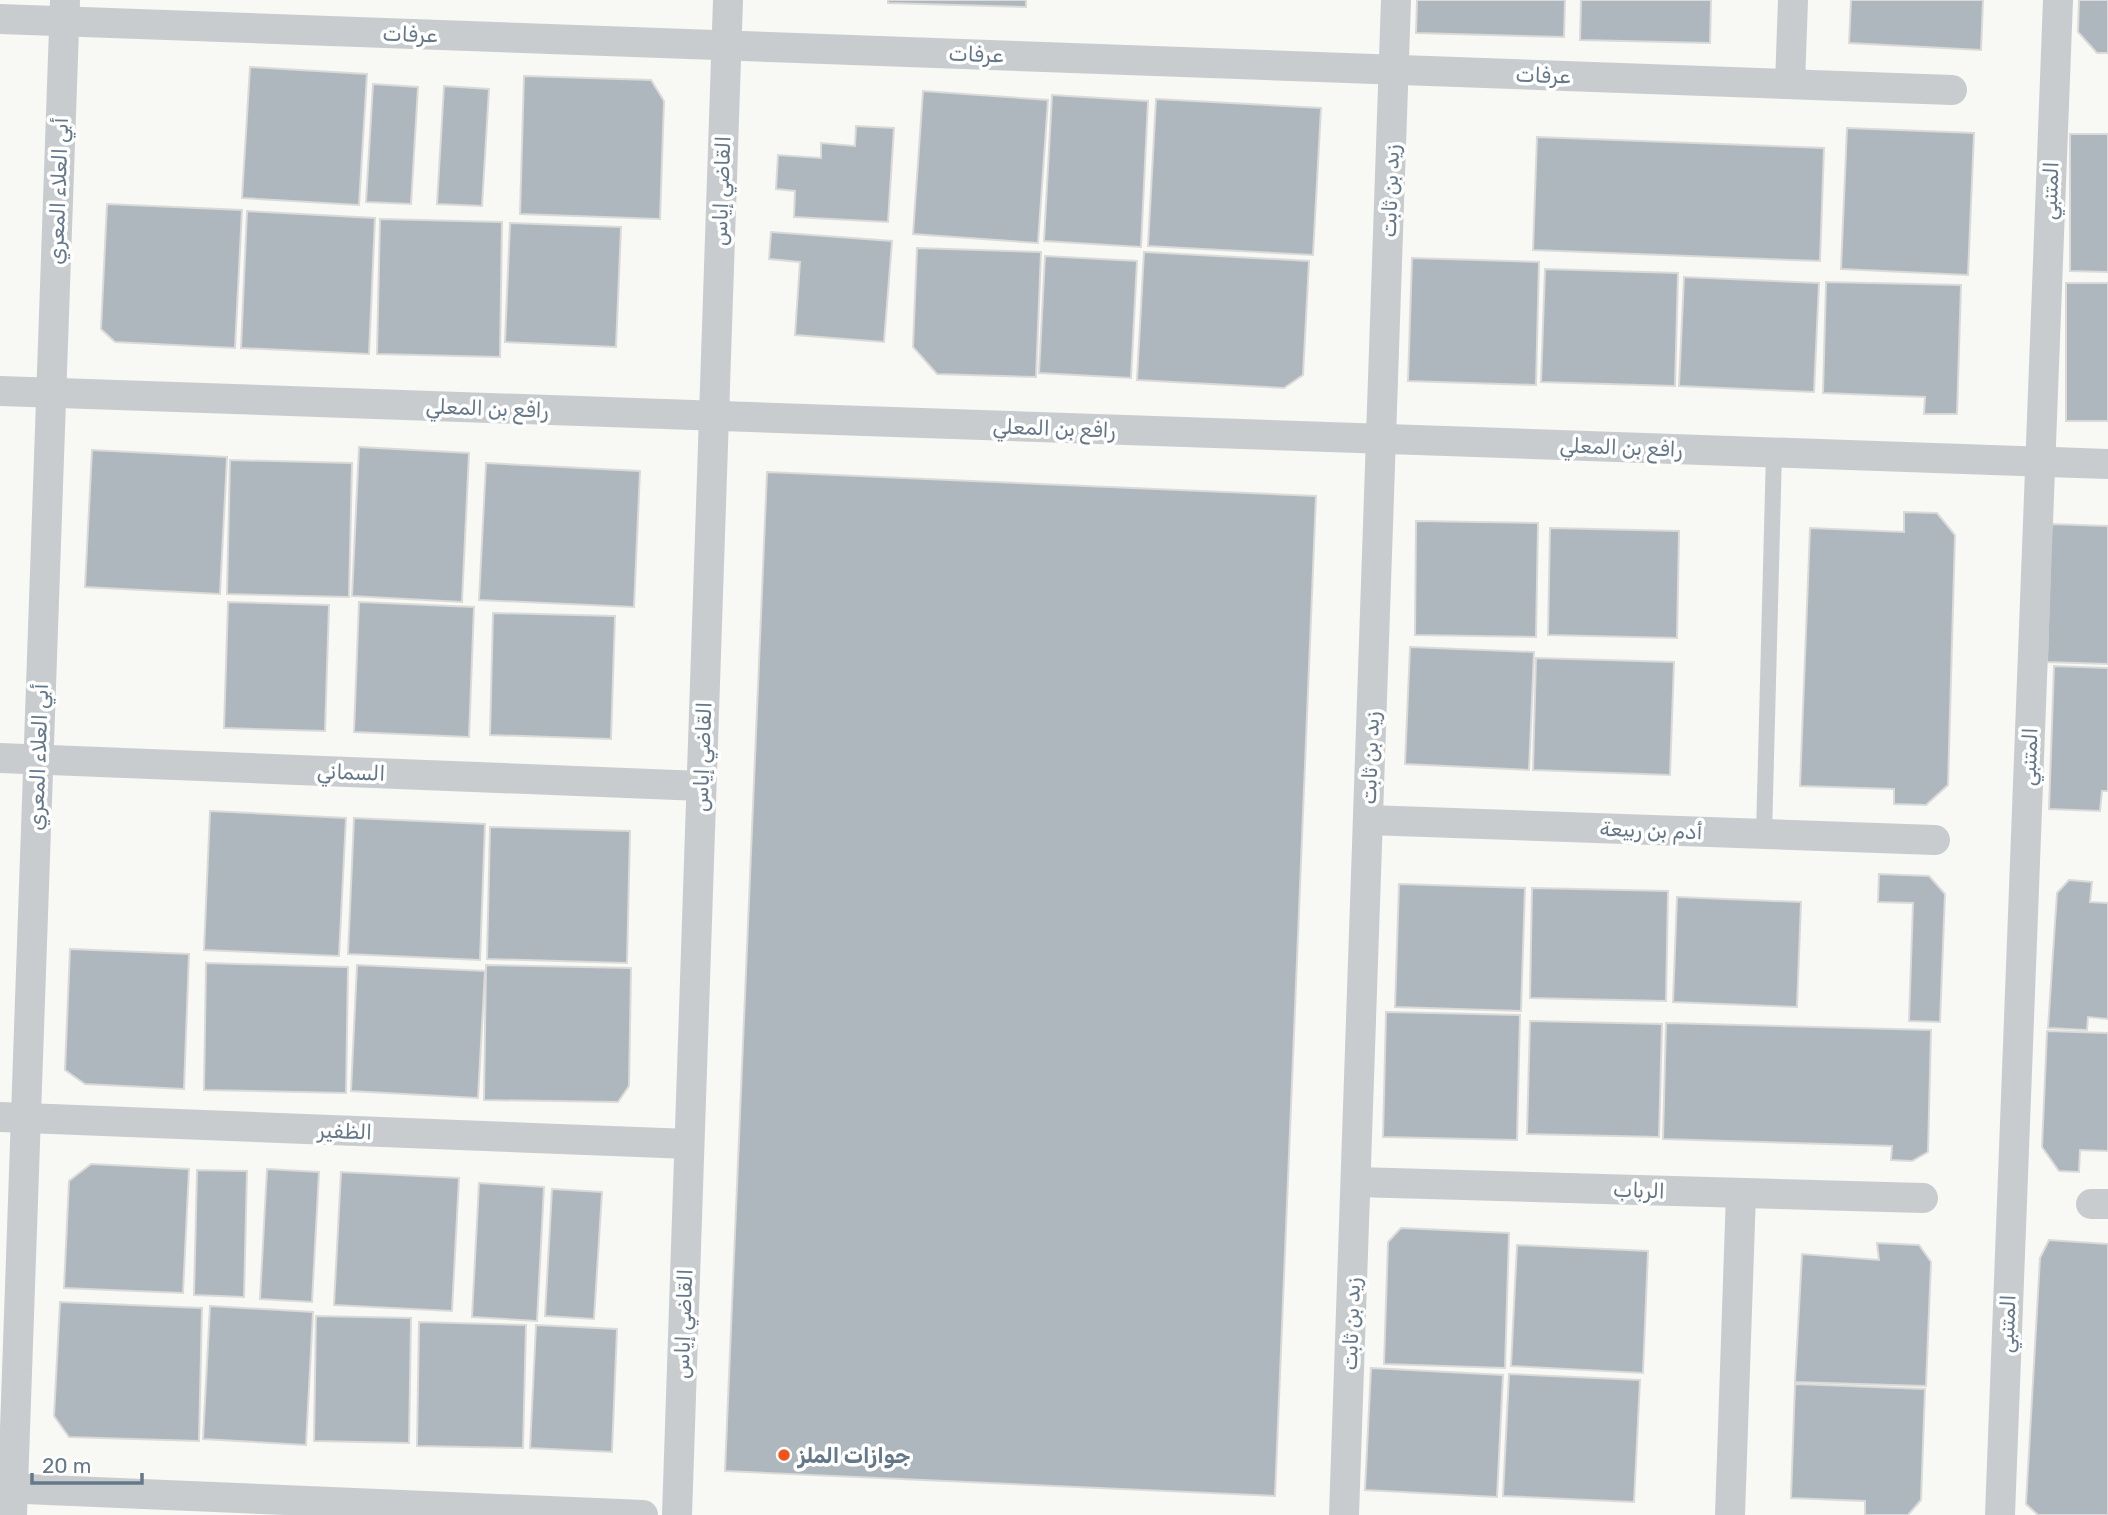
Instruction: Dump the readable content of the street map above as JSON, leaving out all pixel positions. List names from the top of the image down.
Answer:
{
  "streets": {
    "street": [
      "عرفات",
      "أبي العلاء المعري",
      "القاضي إياس",
      "زيد بن ثابت",
      "المتنبي",
      "رافع بن المعلي",
      "السماني",
      "أدم بن ربيعة",
      "الظفير",
      "الرباب"
    ]
  },
  "crossings": [
    ["عرفات", "أبي العلاء المعري"],
    ["عرفات", "القاضي إياس"],
    ["عرفات", "زيد بن ثابت"],
    ["أبي العلاء المعري", "رافع بن المعلي"],
    ["أبي العلاء المعري", "السماني"],
    ["أبي العلاء المعري", "الظفير"],
    ["القاضي إياس", "رافع بن المعلي"],
    ["القاضي إياس", "السماني"],
    ["القاضي إياس", "الظفير"],
    ["زيد بن ثابت", "رافع بن المعلي"],
    ["زيد بن ثابت", "أدم بن ربيعة"],
    ["زيد بن ثابت", "الرباب"],
    ["المتنبي", "رافع بن المعلي"]
  ],
  "places": ["جوازات الملز"],
  "scale_bar": "20 m"
}
